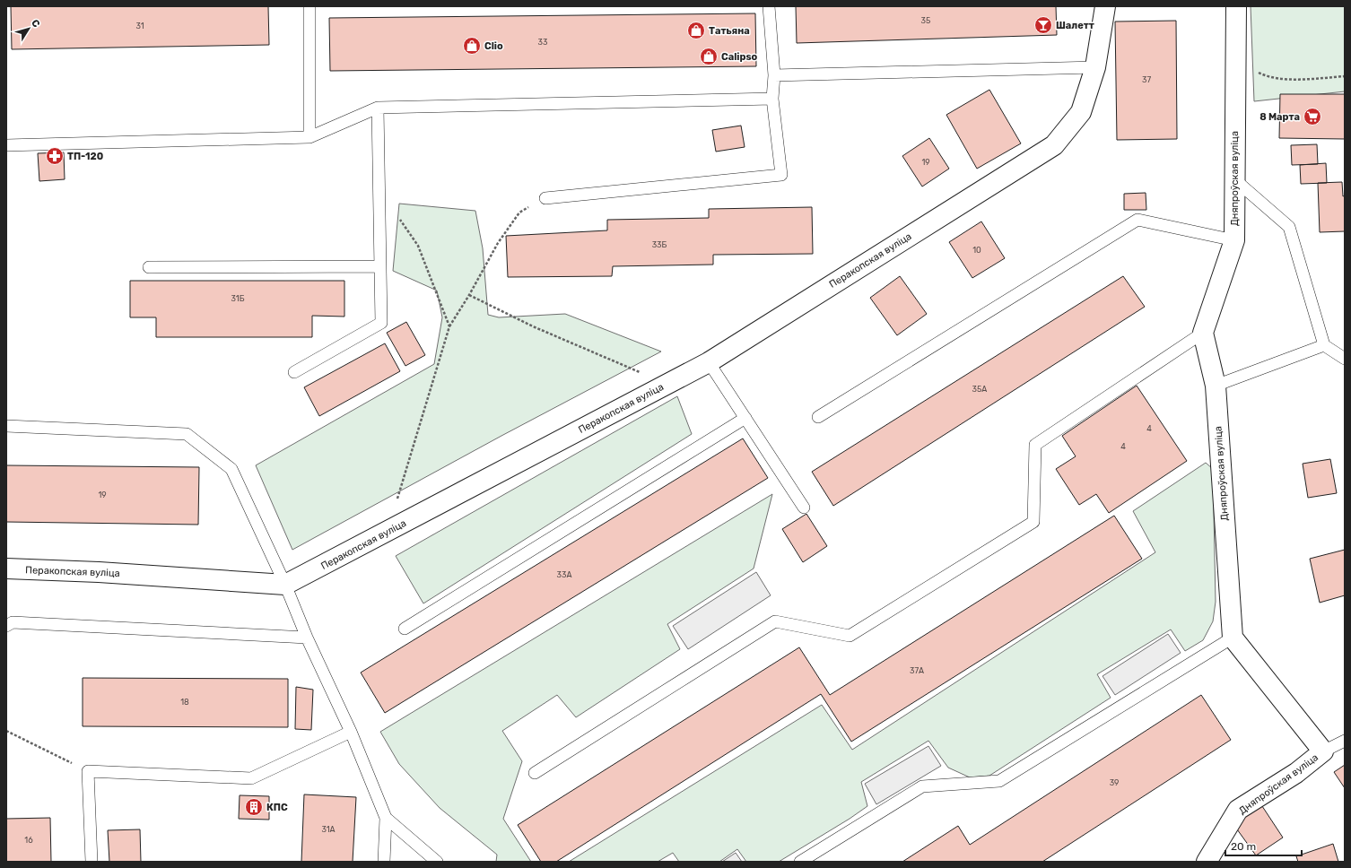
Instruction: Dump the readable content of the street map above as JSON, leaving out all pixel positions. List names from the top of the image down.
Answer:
{
  "streets": {
    "street": ["Дняпроўская вуліца", "Перакопская вуліца"]
  },
  "places": {
    "bar": ["Шалетт"],
    "shop": ["Татьяна", "Clio", "Calipso"],
    "supermarket": ["8 Марта"],
    "pharmacy": ["ТП-120"],
    "building": ["КПС"]
  },
  "house_numbers": [
    "35",
    "31",
    "33",
    "37",
    "19",
    "33Б",
    "10",
    "31Б",
    "35А",
    "4",
    "4",
    "19",
    "33А",
    "37А",
    "18",
    "39",
    "31А",
    "16"
  ],
  "scale_bar": "20 m",
  "north": "top right"
}
